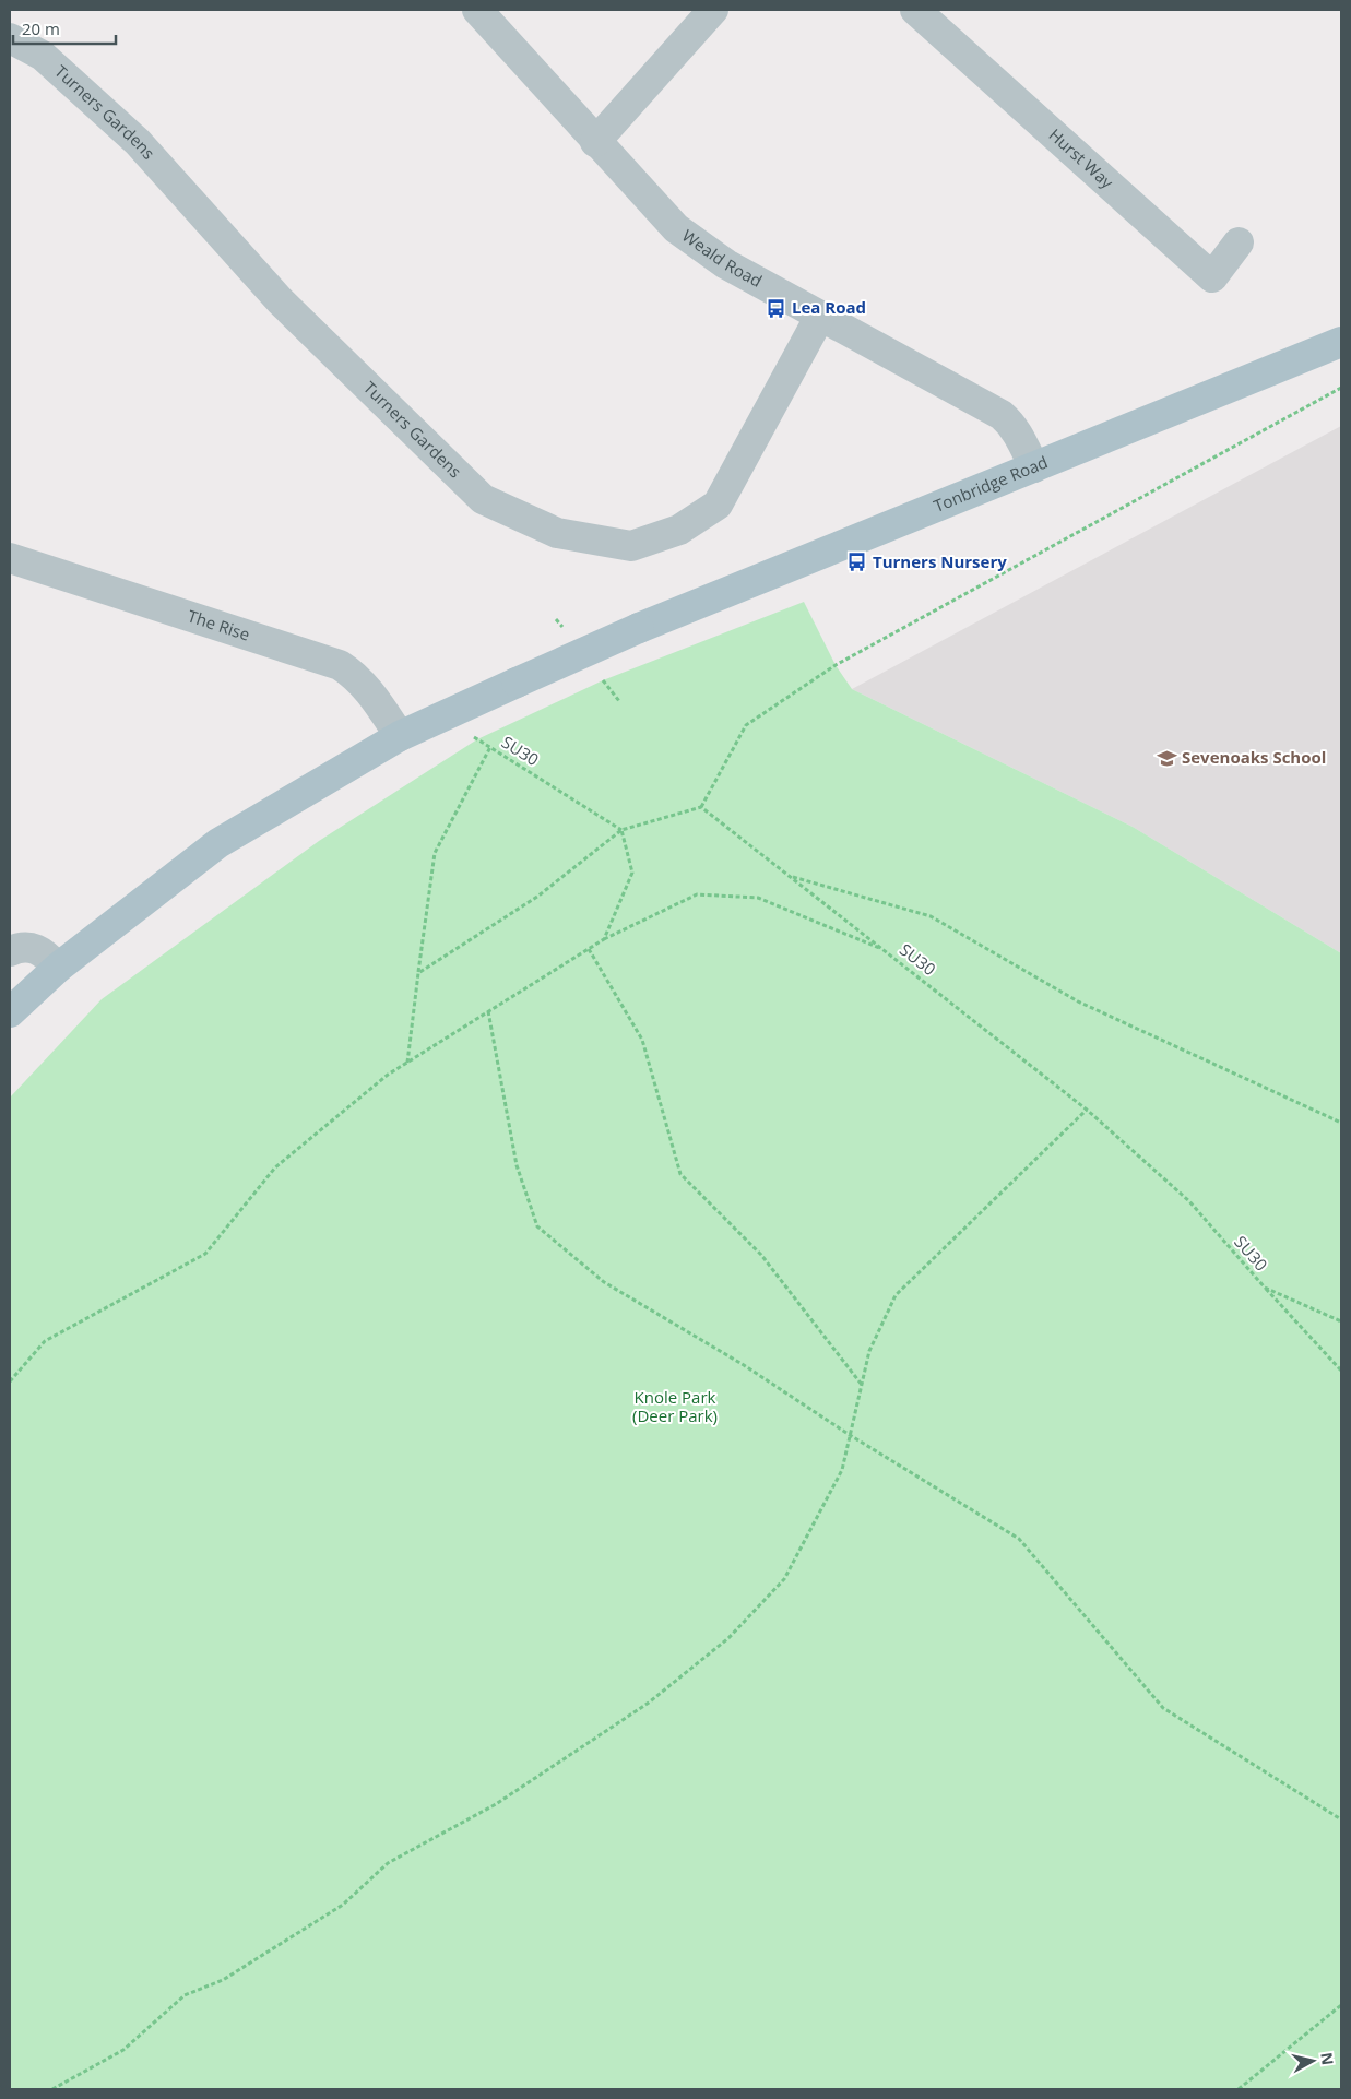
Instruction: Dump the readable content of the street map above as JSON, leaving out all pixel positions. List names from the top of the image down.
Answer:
{
  "streets": {
    "main road": ["Tonbridge Road"],
    "street": [
      "Turners Gardens",
      "Hurst Way",
      "Weald Road",
      "The Rise"
    ],
    "path": ["SU30"]
  },
  "crossings": [
    ["Turners Gardens", "Weald Road"],
    ["Weald Road", "Tonbridge Road"],
    ["Tonbridge Road", "The Rise"],
    ["Tonbridge Road", "SU30"]
  ],
  "parks": ["Knole Park (Deer Park)"],
  "places": {
    "bus stop": ["Lea Road", "Turners Nursery"],
    "school or university": ["Sevenoaks School"]
  },
  "scale_bar": "20 m",
  "north": "right"
}
